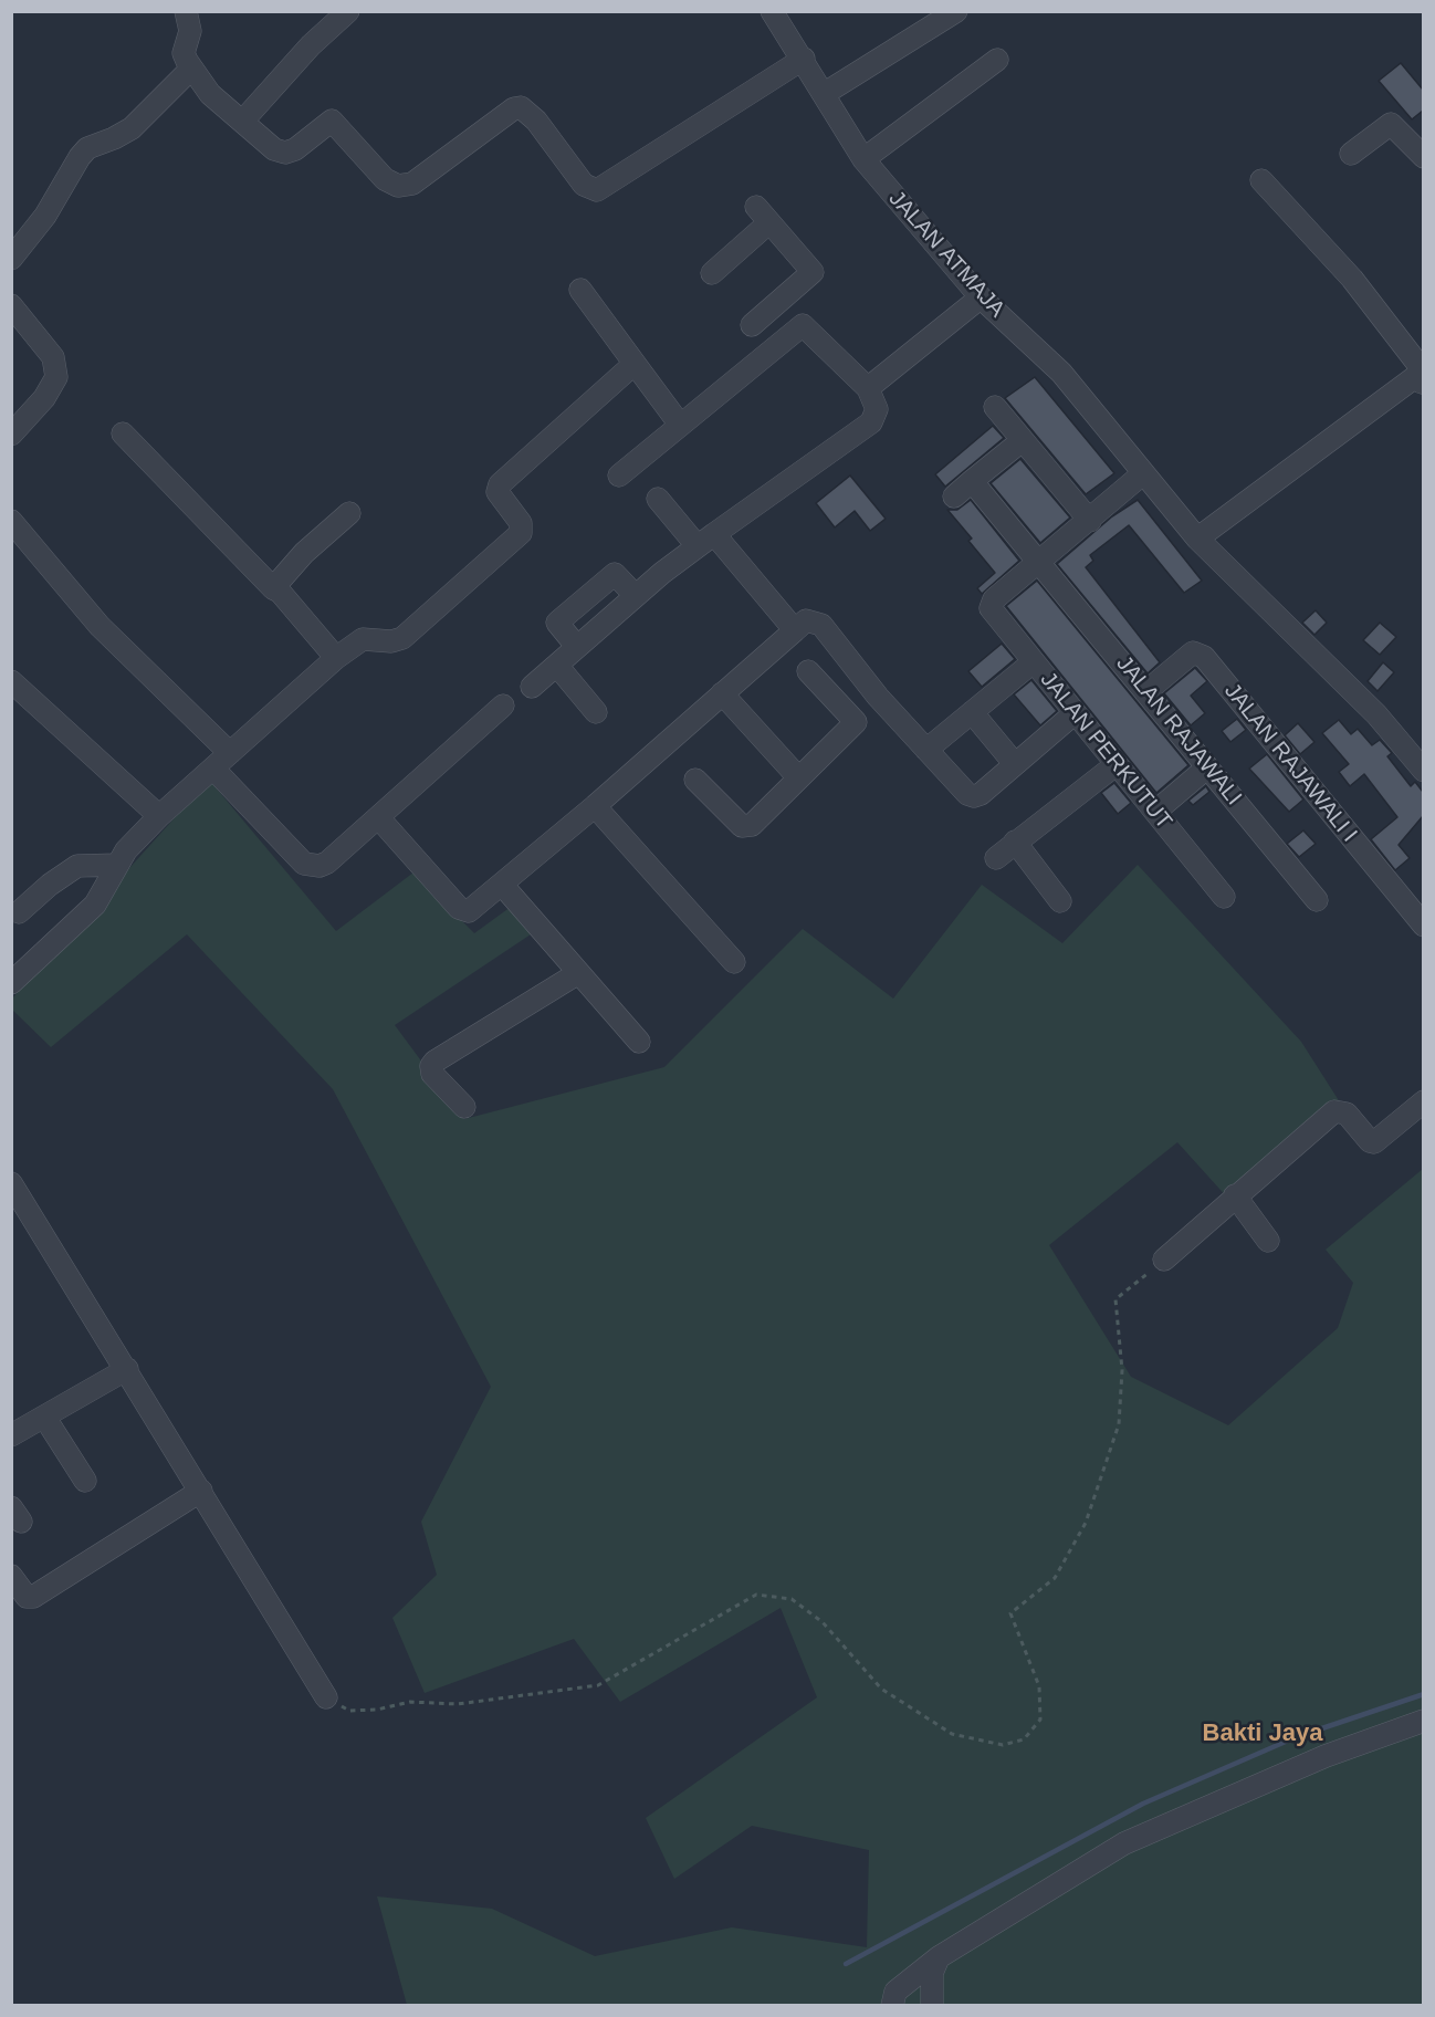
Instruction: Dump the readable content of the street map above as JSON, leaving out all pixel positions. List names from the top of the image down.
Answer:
{
  "streets": {
    "street": [
      "JALAN ATMAJA",
      "JALAN RAJAWALI",
      "JALAN PERKUTUT",
      "JALAN RAJAWALI I"
    ]
  },
  "crossings": [
    ["JALAN RAJAWALI", "JALAN PERKUTUT"],
    ["JALAN RAJAWALI", "JALAN RAJAWALI I"]
  ],
  "districts": ["Bakti Jaya"]
}
